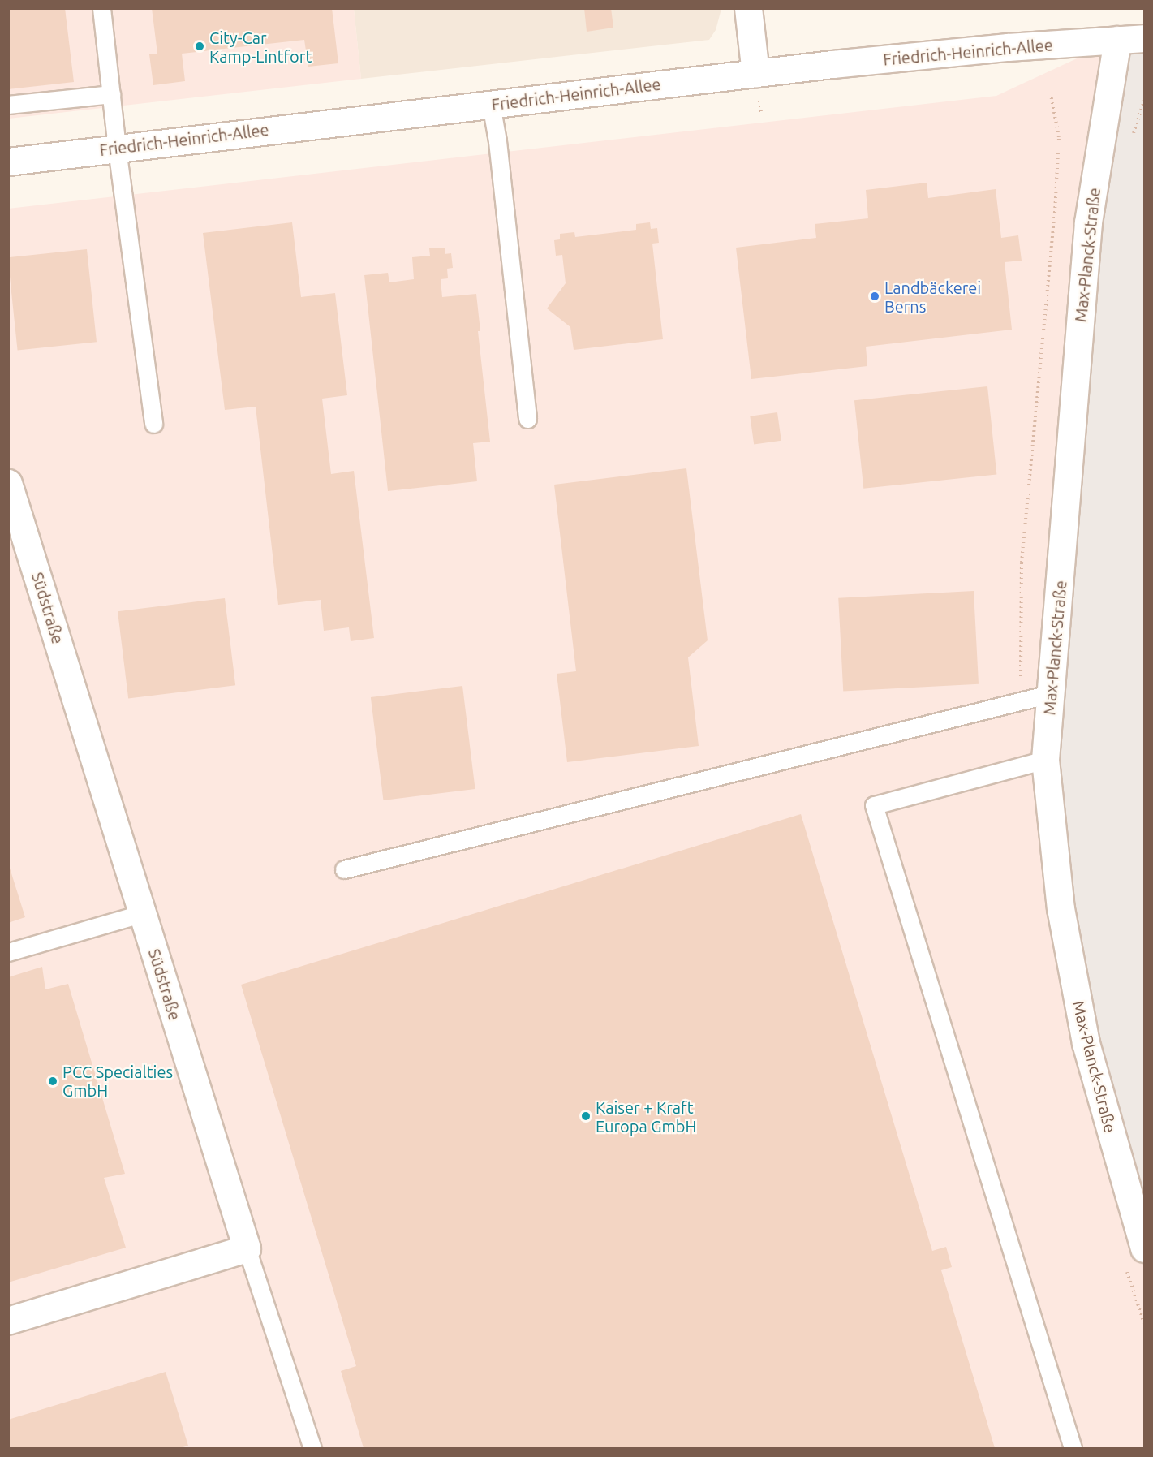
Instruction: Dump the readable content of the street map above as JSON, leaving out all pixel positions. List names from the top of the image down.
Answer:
{
  "streets": {
    "street": ["Friedrich-Heinrich-Allee", "Max-Planck-Straße", "Südstraße"]
  },
  "crossings": [
    ["Friedrich-Heinrich-Allee", "Max-Planck-Straße"]
  ],
  "places": [
    "City-Car Kamp-Lintfort",
    "Landbäckerei Berns",
    "PCC Specialties GmbH",
    "Kaiser + Kraft Europa GmbH"
  ]
}
